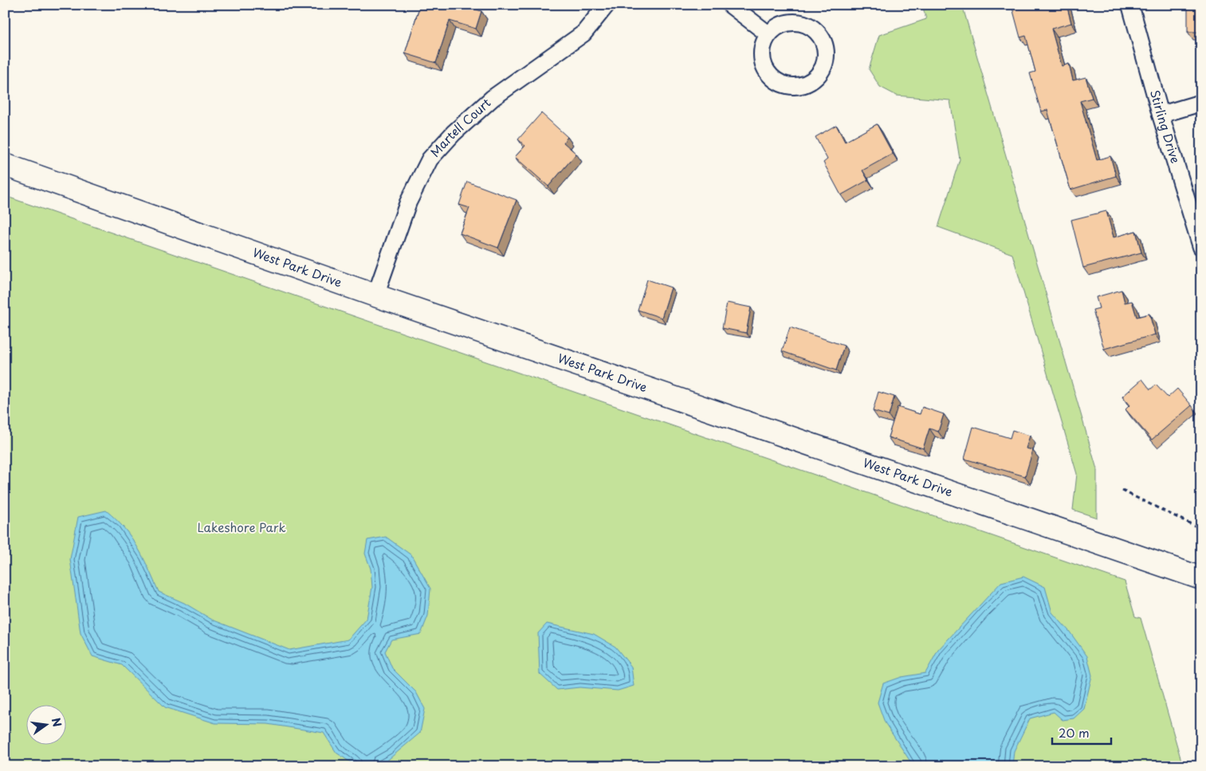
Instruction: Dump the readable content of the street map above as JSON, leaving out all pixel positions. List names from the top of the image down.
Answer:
{
  "streets": {
    "street": ["Stirling Drive", "Martell Court", "West Park Drive"]
  },
  "crossings": [
    ["Martell Court", "West Park Drive"]
  ],
  "parks": ["Lakeshore Park"],
  "scale_bar": "20 m",
  "north": "right"
}
